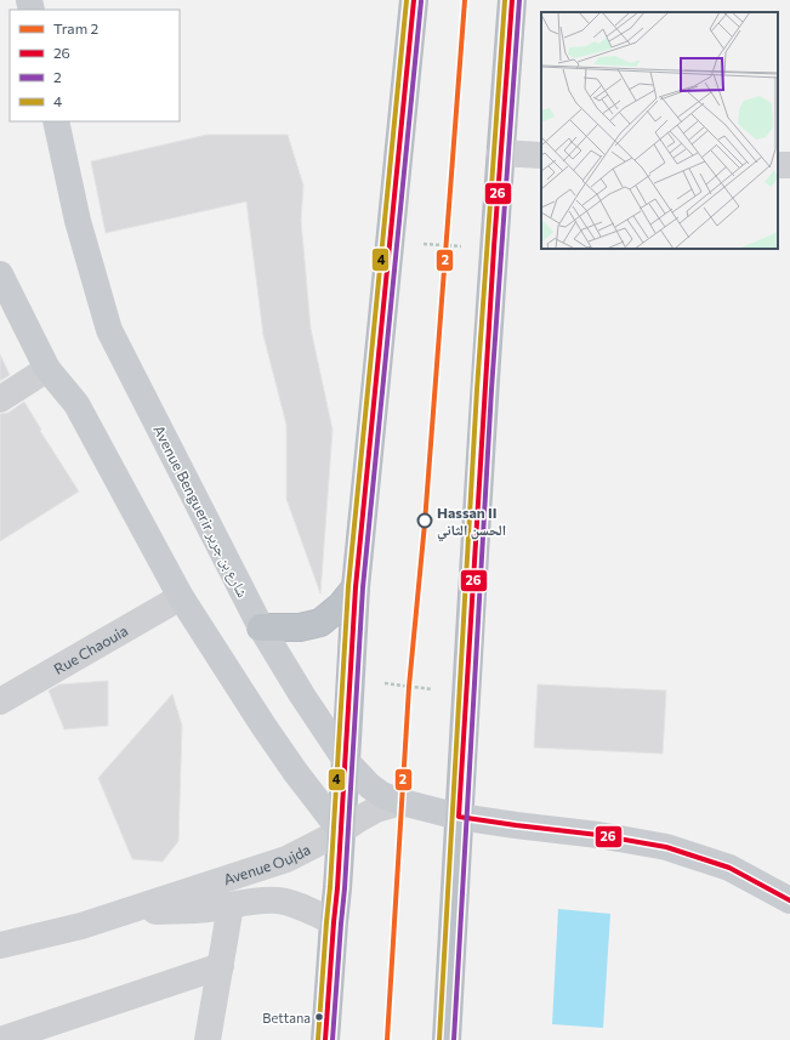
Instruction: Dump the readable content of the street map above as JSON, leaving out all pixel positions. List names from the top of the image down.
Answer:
{
  "streets": {
    "main road": ["Avenue Benguerir شارع بن جرير"],
    "street": ["Rue Chaouia", "Avenue Oujda"]
  },
  "crossings": [
    ["Avenue Benguerir شارع بن جرير", "Avenue Oujda"]
  ],
  "places": ["Hassan II الحسن الثاني", "Bettana"],
  "lines": [
    "tram line 2",
    "transit line 26",
    "transit line 2",
    "transit line 4"
  ],
  "legend": [
    "Tram 2",
    "26",
    "2",
    "4"
  ]
}
